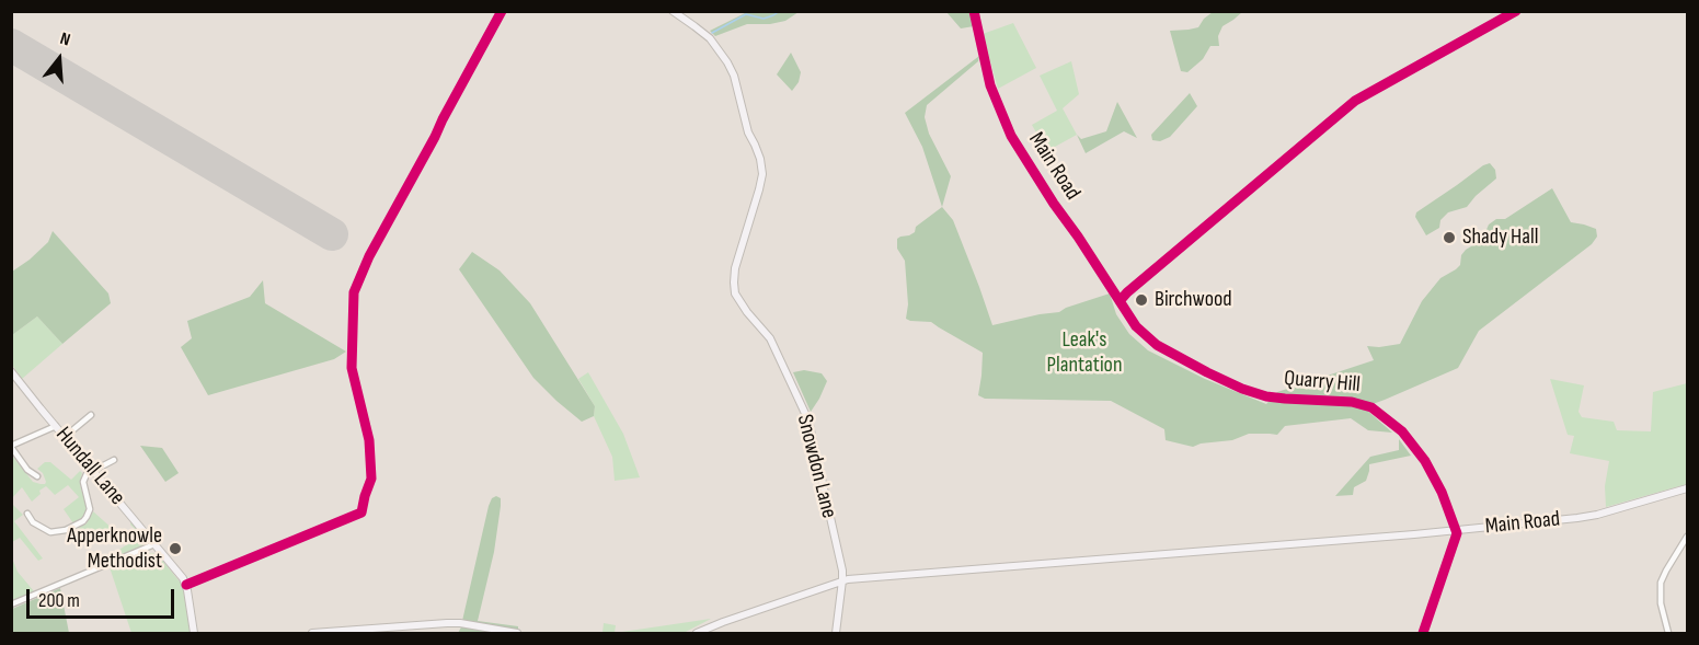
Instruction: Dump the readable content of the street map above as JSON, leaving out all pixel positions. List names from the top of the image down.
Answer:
{
  "streets": {
    "main road": ["Main Road", "Hundall Lane", "Snowdon Lane"],
    "street": ["Quarry Hill"]
  },
  "crossings": [
    ["Main Road", "Quarry Hill"],
    ["Main Road", "Snowdon Lane"]
  ],
  "parks": ["Leak's Plantation"],
  "places": ["Shady Hall", "Birchwood", "Apperknowle Methodist"],
  "scale_bar": "200 m",
  "north": "top"
}
